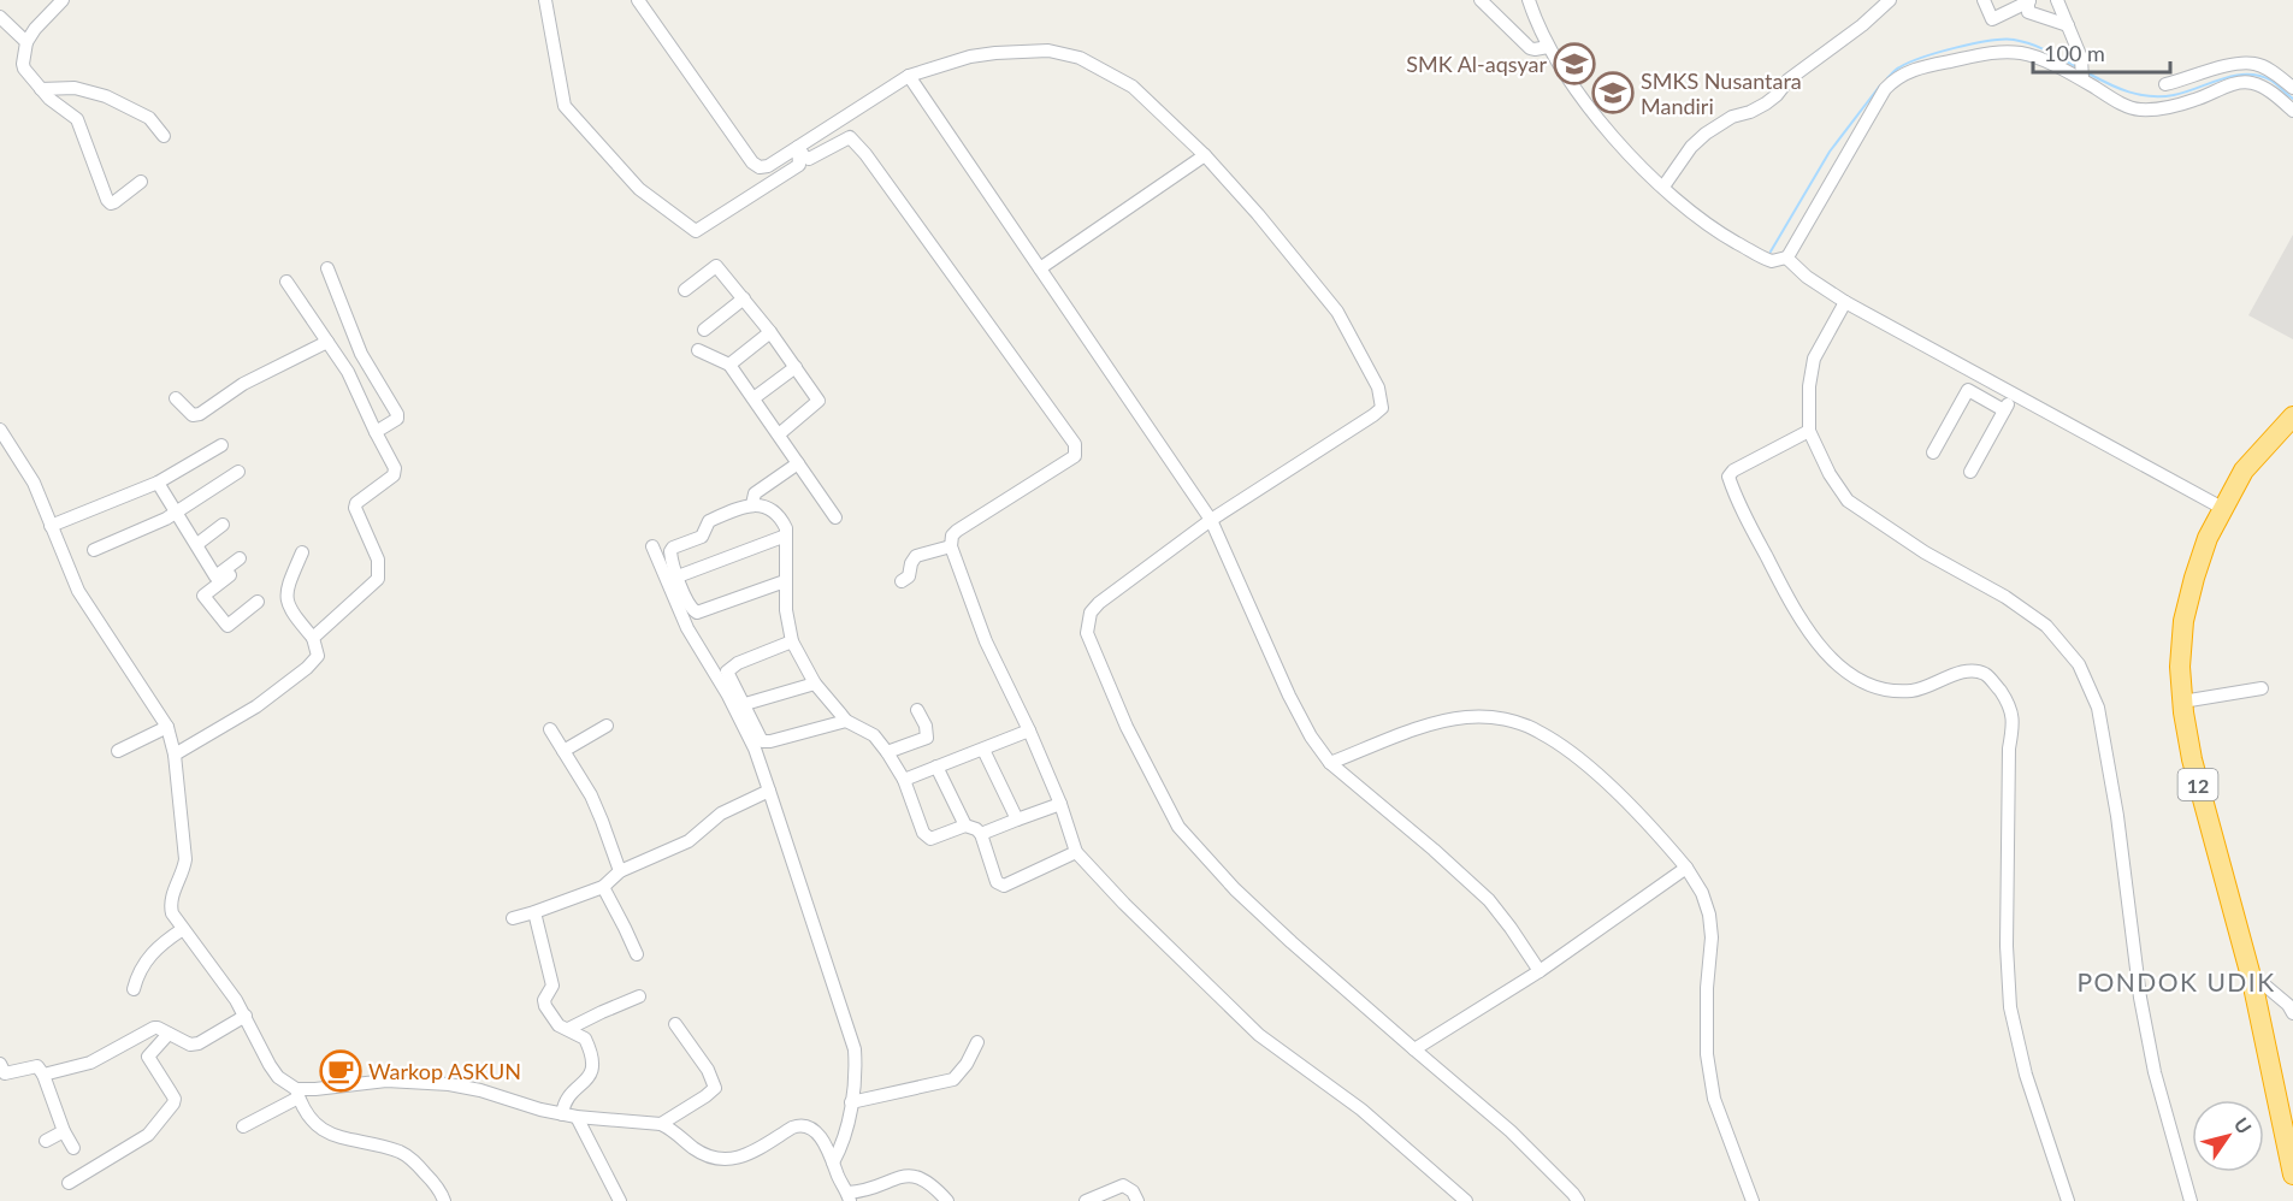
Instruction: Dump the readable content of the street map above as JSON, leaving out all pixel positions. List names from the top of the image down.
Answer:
{
  "streets": {
    "highway": ["12"]
  },
  "districts": ["PONDOK UDIK"],
  "places": {
    "school or university": ["SMK Al-aqsyar", "SMKS Nusantara Mandiri"],
    "cafe": ["Warkop ASKUN"]
  },
  "scale_bar": "100 m",
  "north": "top right"
}
